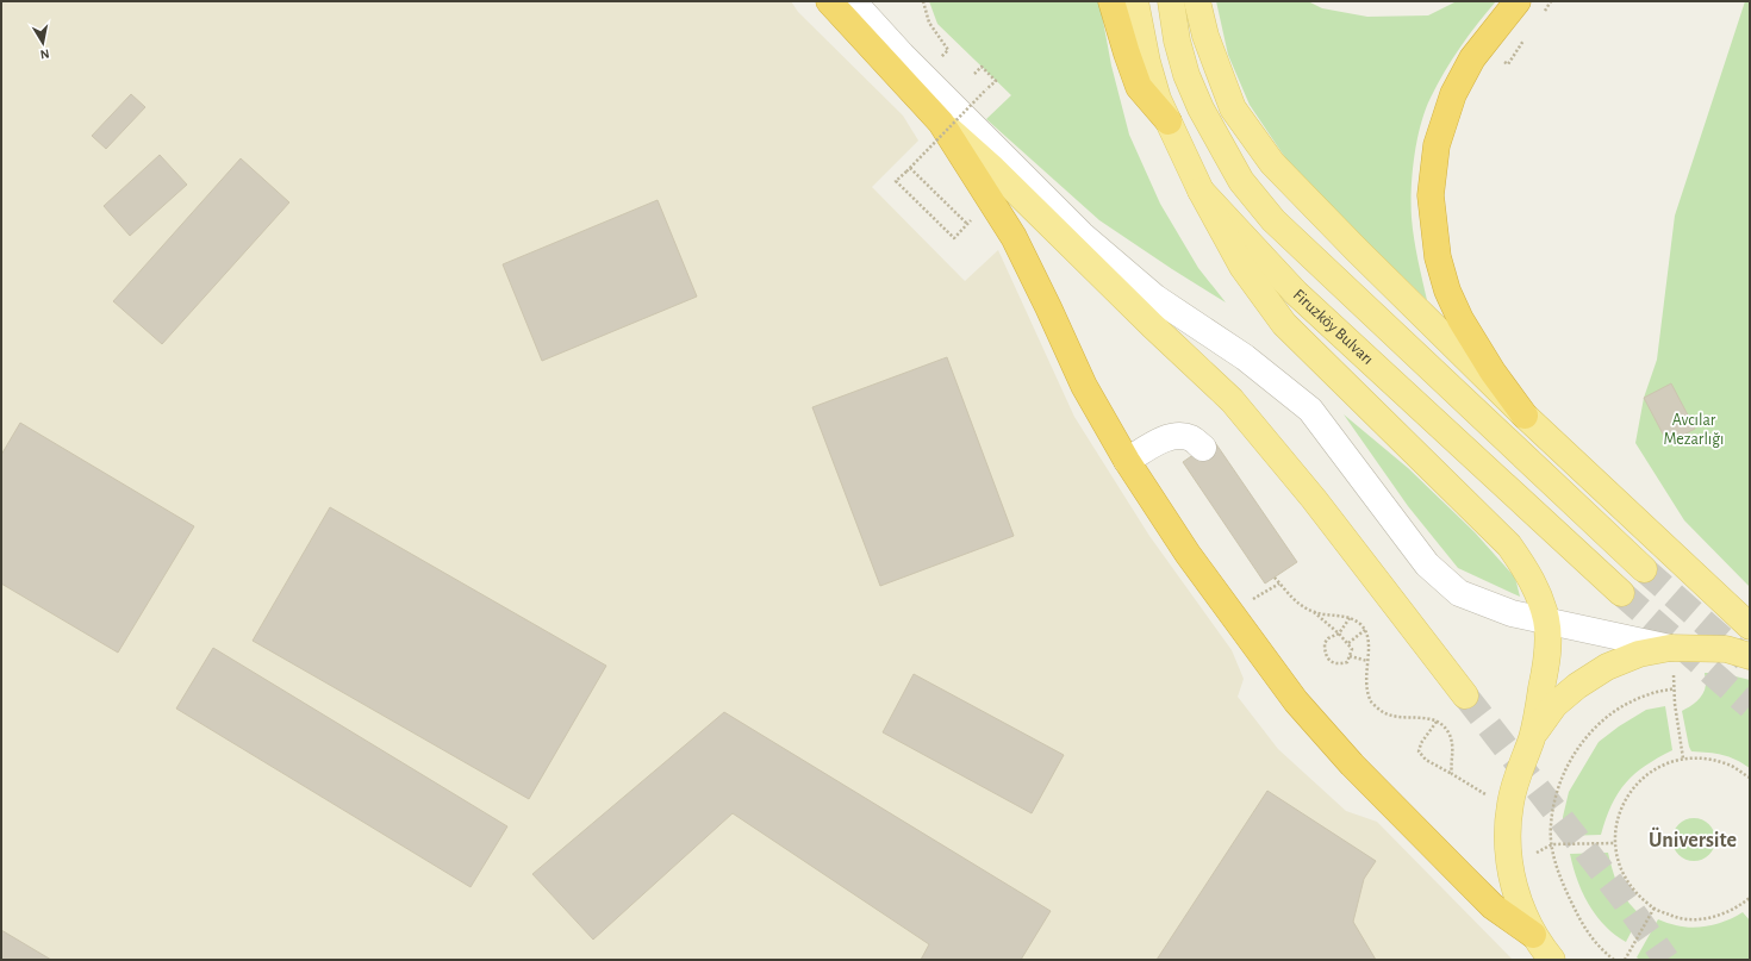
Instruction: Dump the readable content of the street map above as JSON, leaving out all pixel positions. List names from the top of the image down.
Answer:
{
  "streets": {
    "main road": ["Firuzköy Bulvarı"]
  },
  "districts": ["Üniversite"],
  "parks": ["Avcılar Mezarlığı"],
  "north": "bottom"
}
